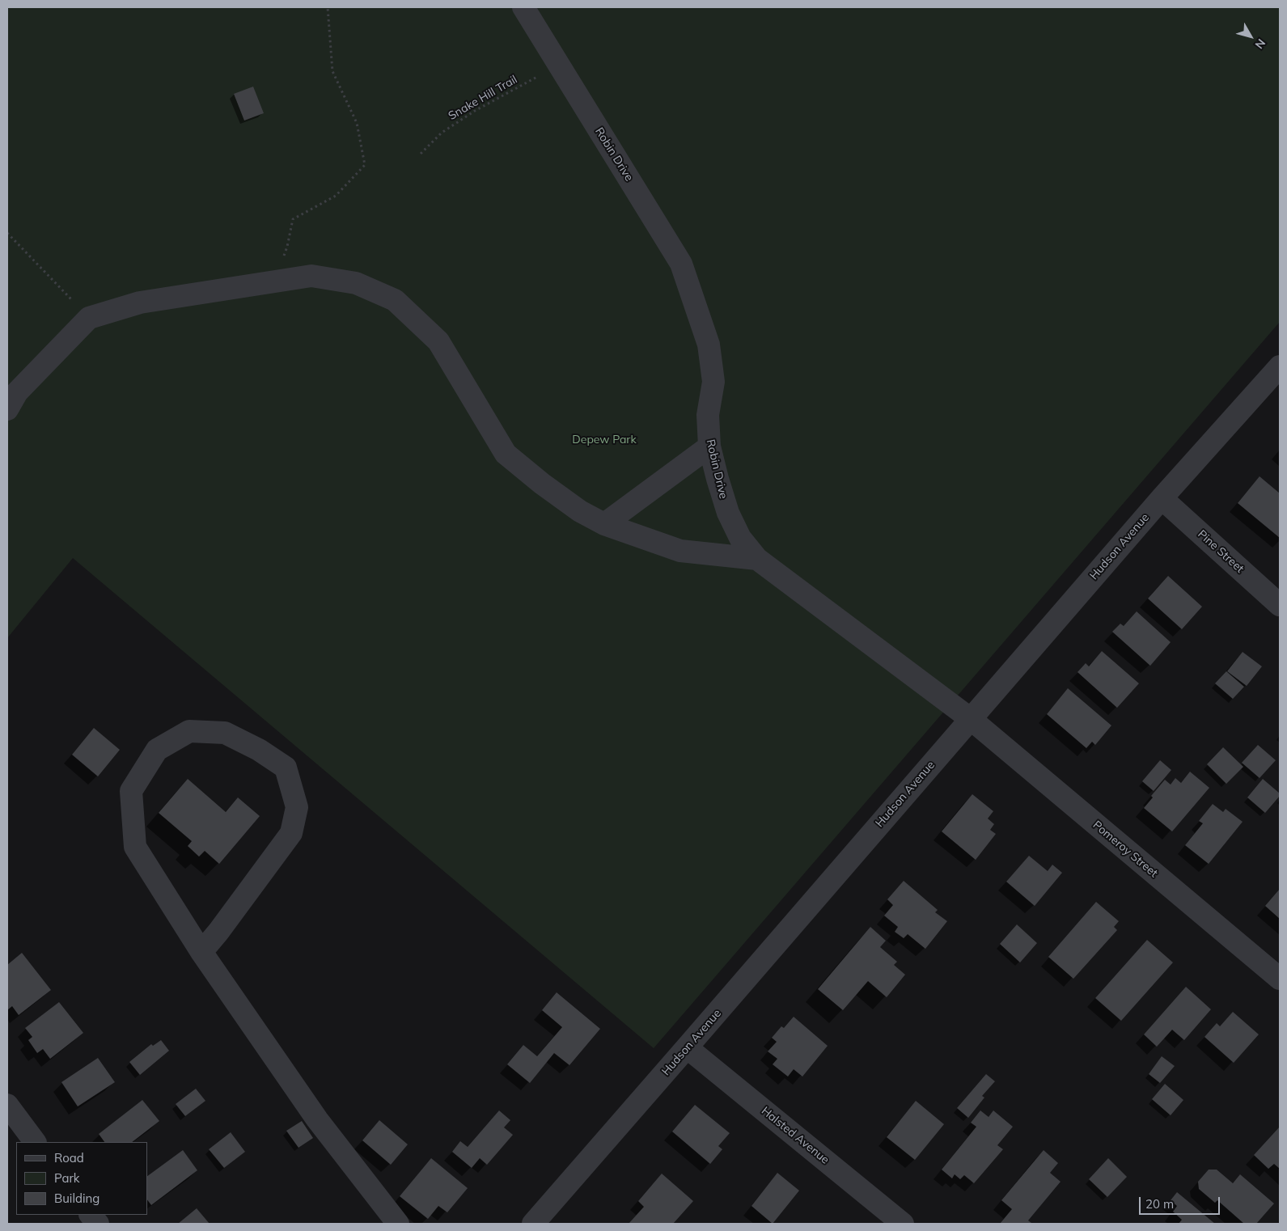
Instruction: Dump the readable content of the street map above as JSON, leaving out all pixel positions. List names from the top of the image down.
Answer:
{
  "streets": {
    "street": [
      "Robin Drive",
      "Hudson Avenue",
      "Pine Street",
      "Pomeroy Street",
      "Halsted Avenue"
    ],
    "path": ["Snake Hill Trail"]
  },
  "crossings": [
    ["Snake Hill Trail", "Robin Drive"],
    ["Robin Drive", "Hudson Avenue"],
    ["Robin Drive", "Pomeroy Street"],
    ["Hudson Avenue", "Pine Street"],
    ["Hudson Avenue", "Pomeroy Street"],
    ["Hudson Avenue", "Halsted Avenue"]
  ],
  "parks": ["Depew Park"],
  "legend": ["Road", "Park", "Building"],
  "scale_bar": "20 m",
  "north": "bottom right"
}
